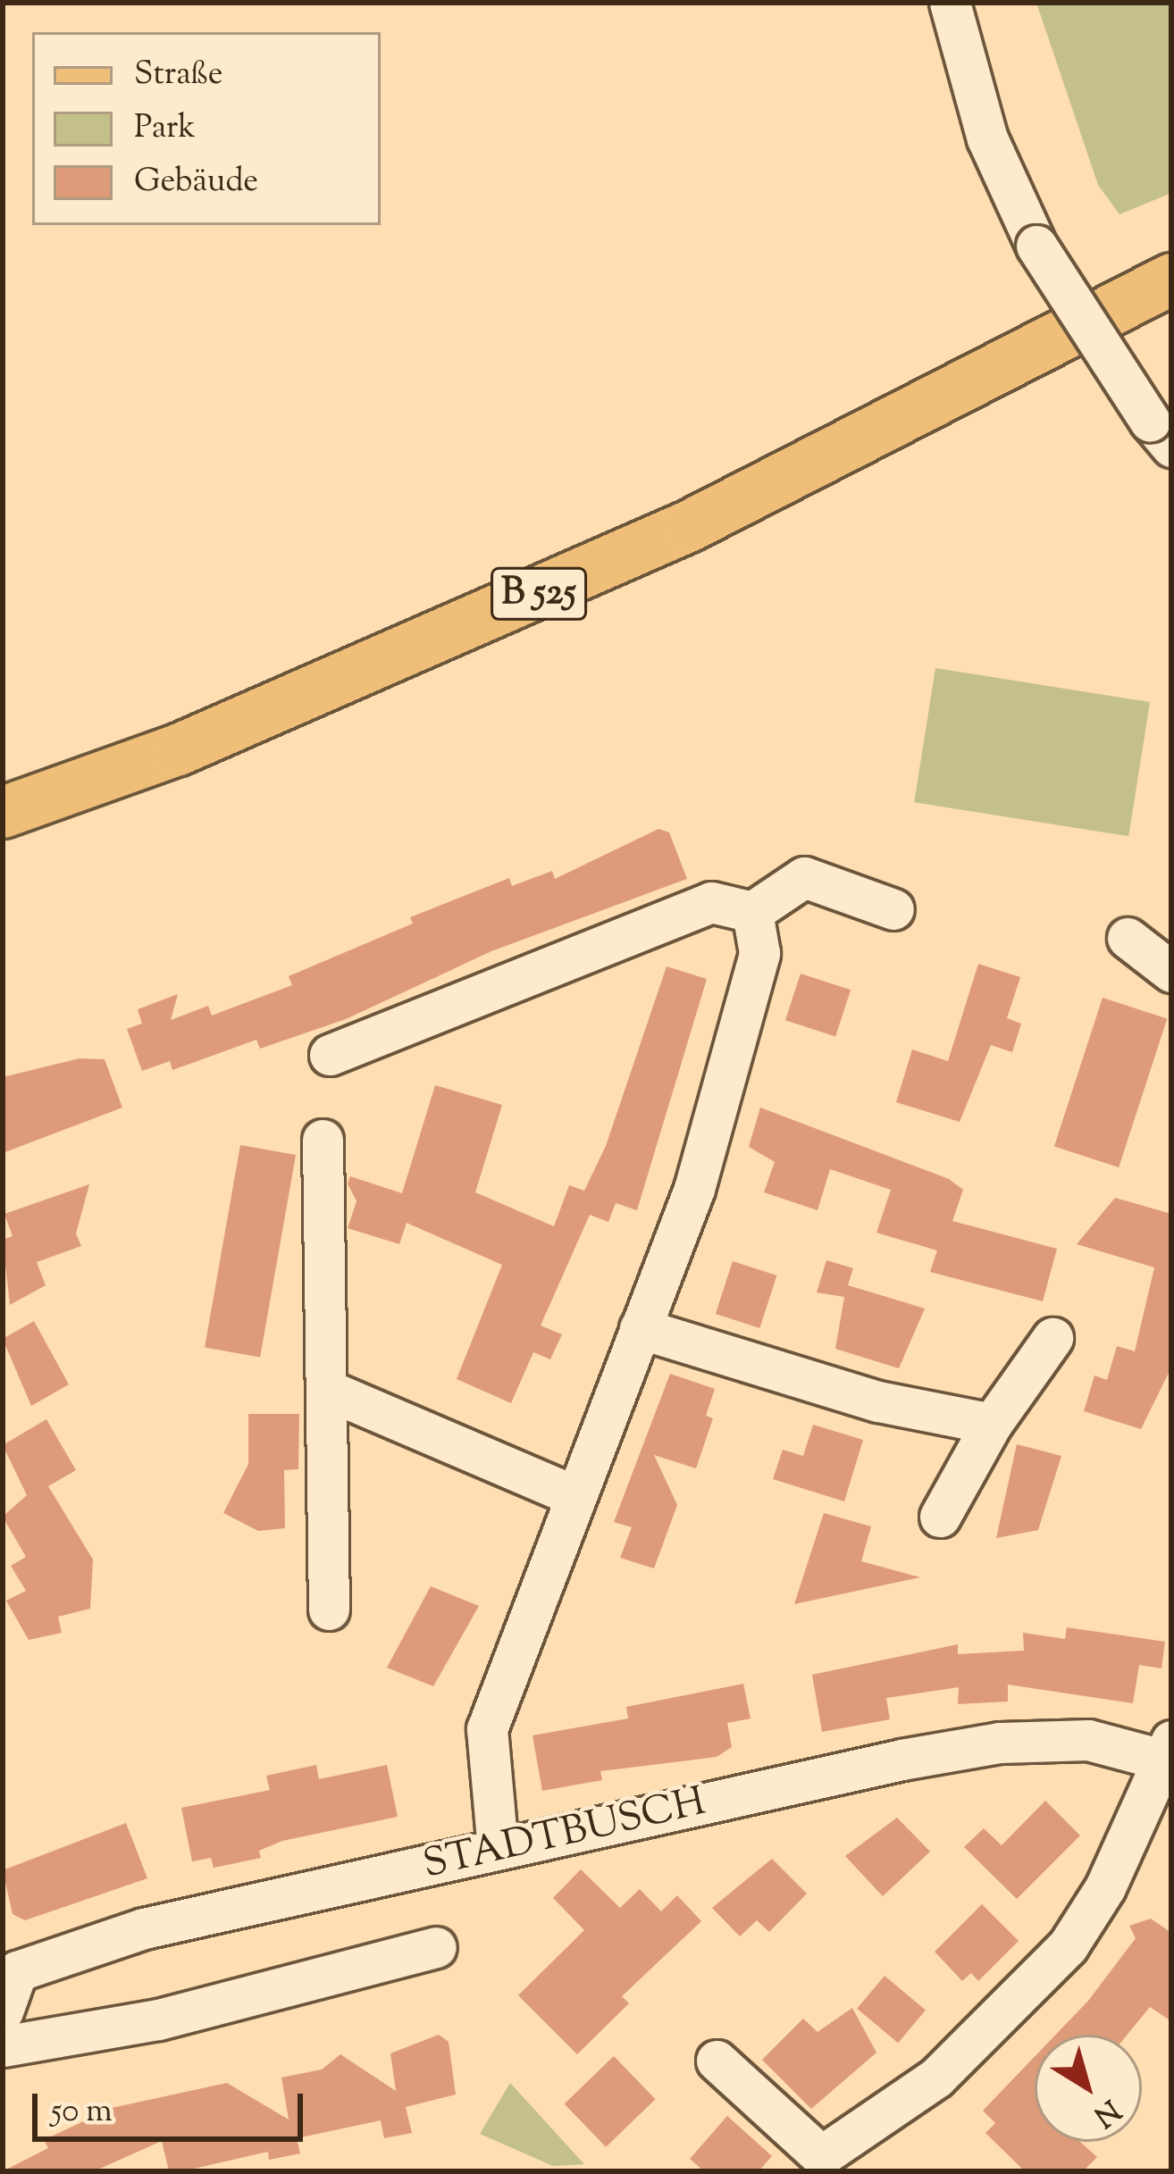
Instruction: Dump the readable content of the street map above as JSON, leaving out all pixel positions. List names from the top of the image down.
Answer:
{
  "streets": {
    "main road": ["B 525"],
    "street": ["STADTBUSCH"]
  },
  "legend": ["Straße", "Park", "Gebäude"],
  "scale_bar": "50 m",
  "north": "bottom right"
}
